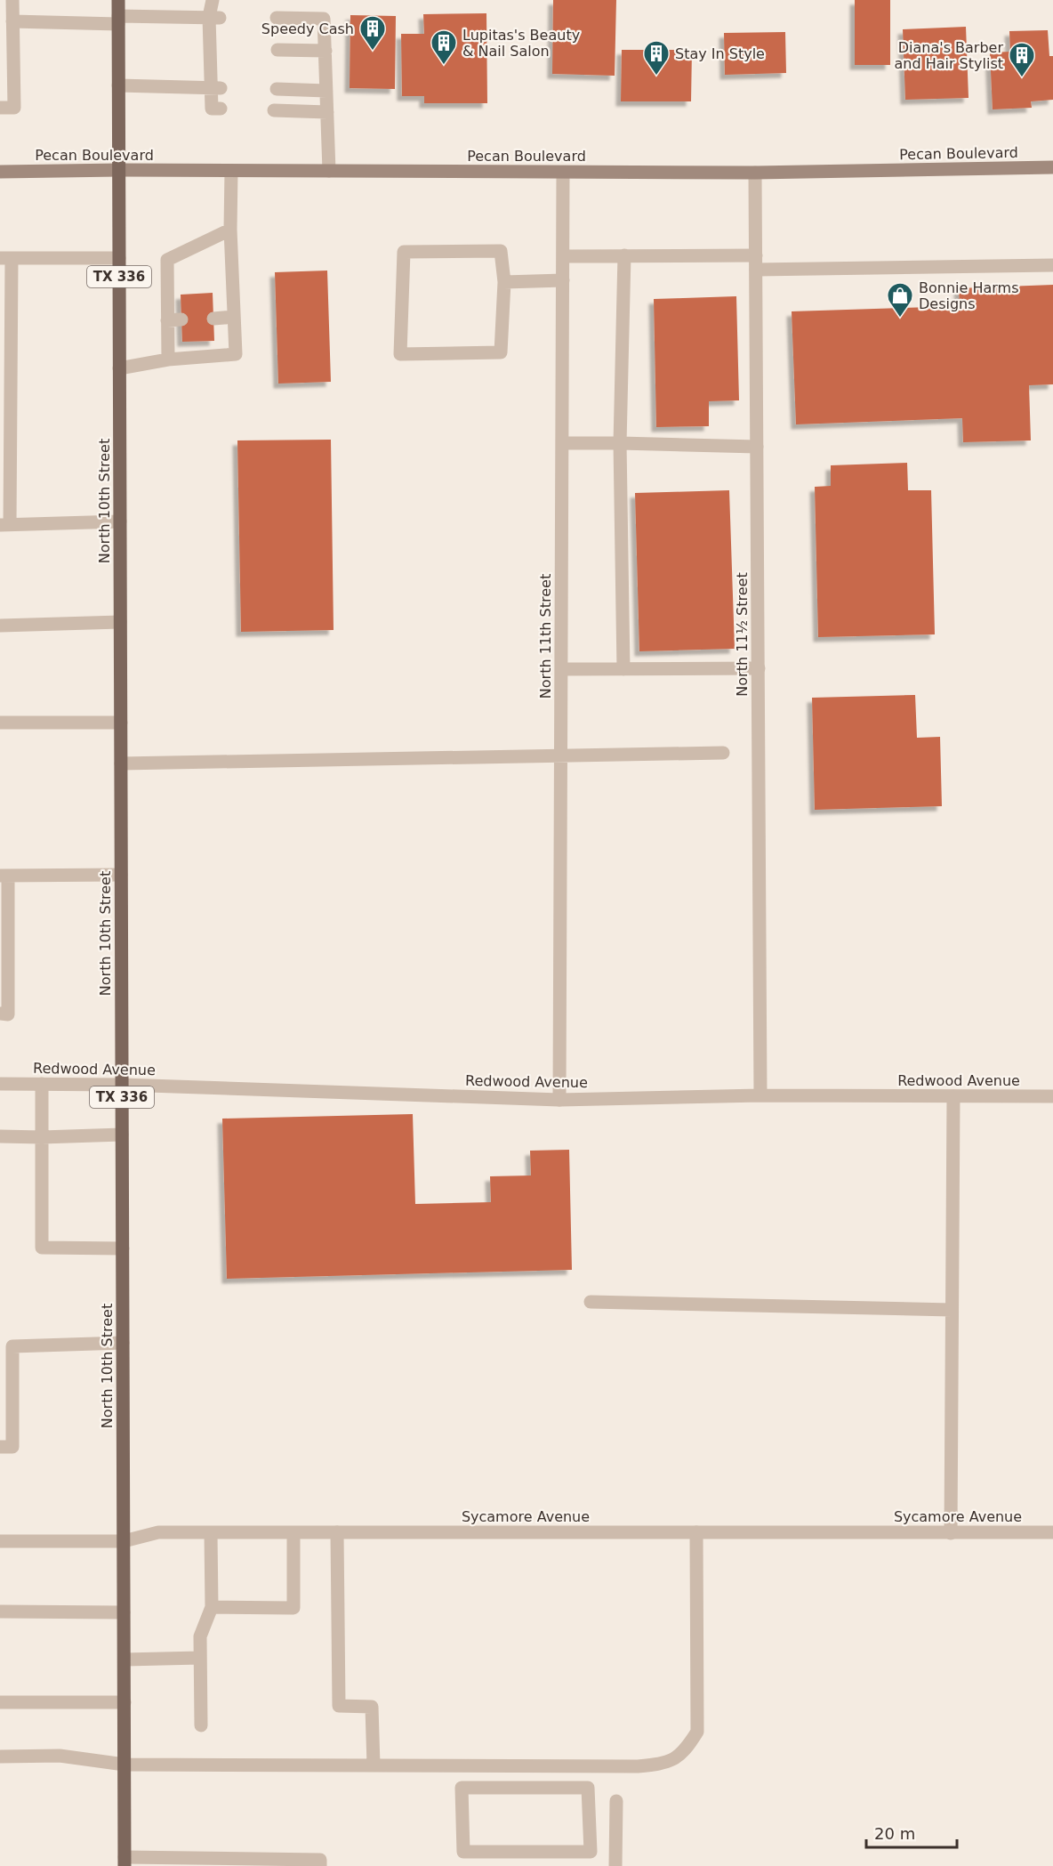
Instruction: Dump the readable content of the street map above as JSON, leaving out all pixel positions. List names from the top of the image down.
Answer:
{
  "streets": {
    "main road": ["Pecan Boulevard", "TX 336", "North 10th Street"],
    "street": [
      "North 11½ Street",
      "North 11th Street",
      "Redwood Avenue",
      "Sycamore Avenue"
    ]
  },
  "crossings": [
    ["Pecan Boulevard", "North 10th Street"],
    ["Pecan Boulevard", "North 11½ Street"],
    ["Pecan Boulevard", "North 11th Street"],
    ["North 10th Street", "Redwood Avenue"],
    ["North 10th Street", "Sycamore Avenue"],
    ["North 11½ Street", "Redwood Avenue"],
    ["North 11th Street", "Redwood Avenue"]
  ],
  "places": {
    "building": [
      "Speedy Cash",
      "Lupitas's Beauty & Nail Salon",
      "Stay In Style",
      "Diana's Barber and Hair Stylist"
    ],
    "shop": ["Bonnie Harms Designs"]
  },
  "scale_bar": "20 m"
}
